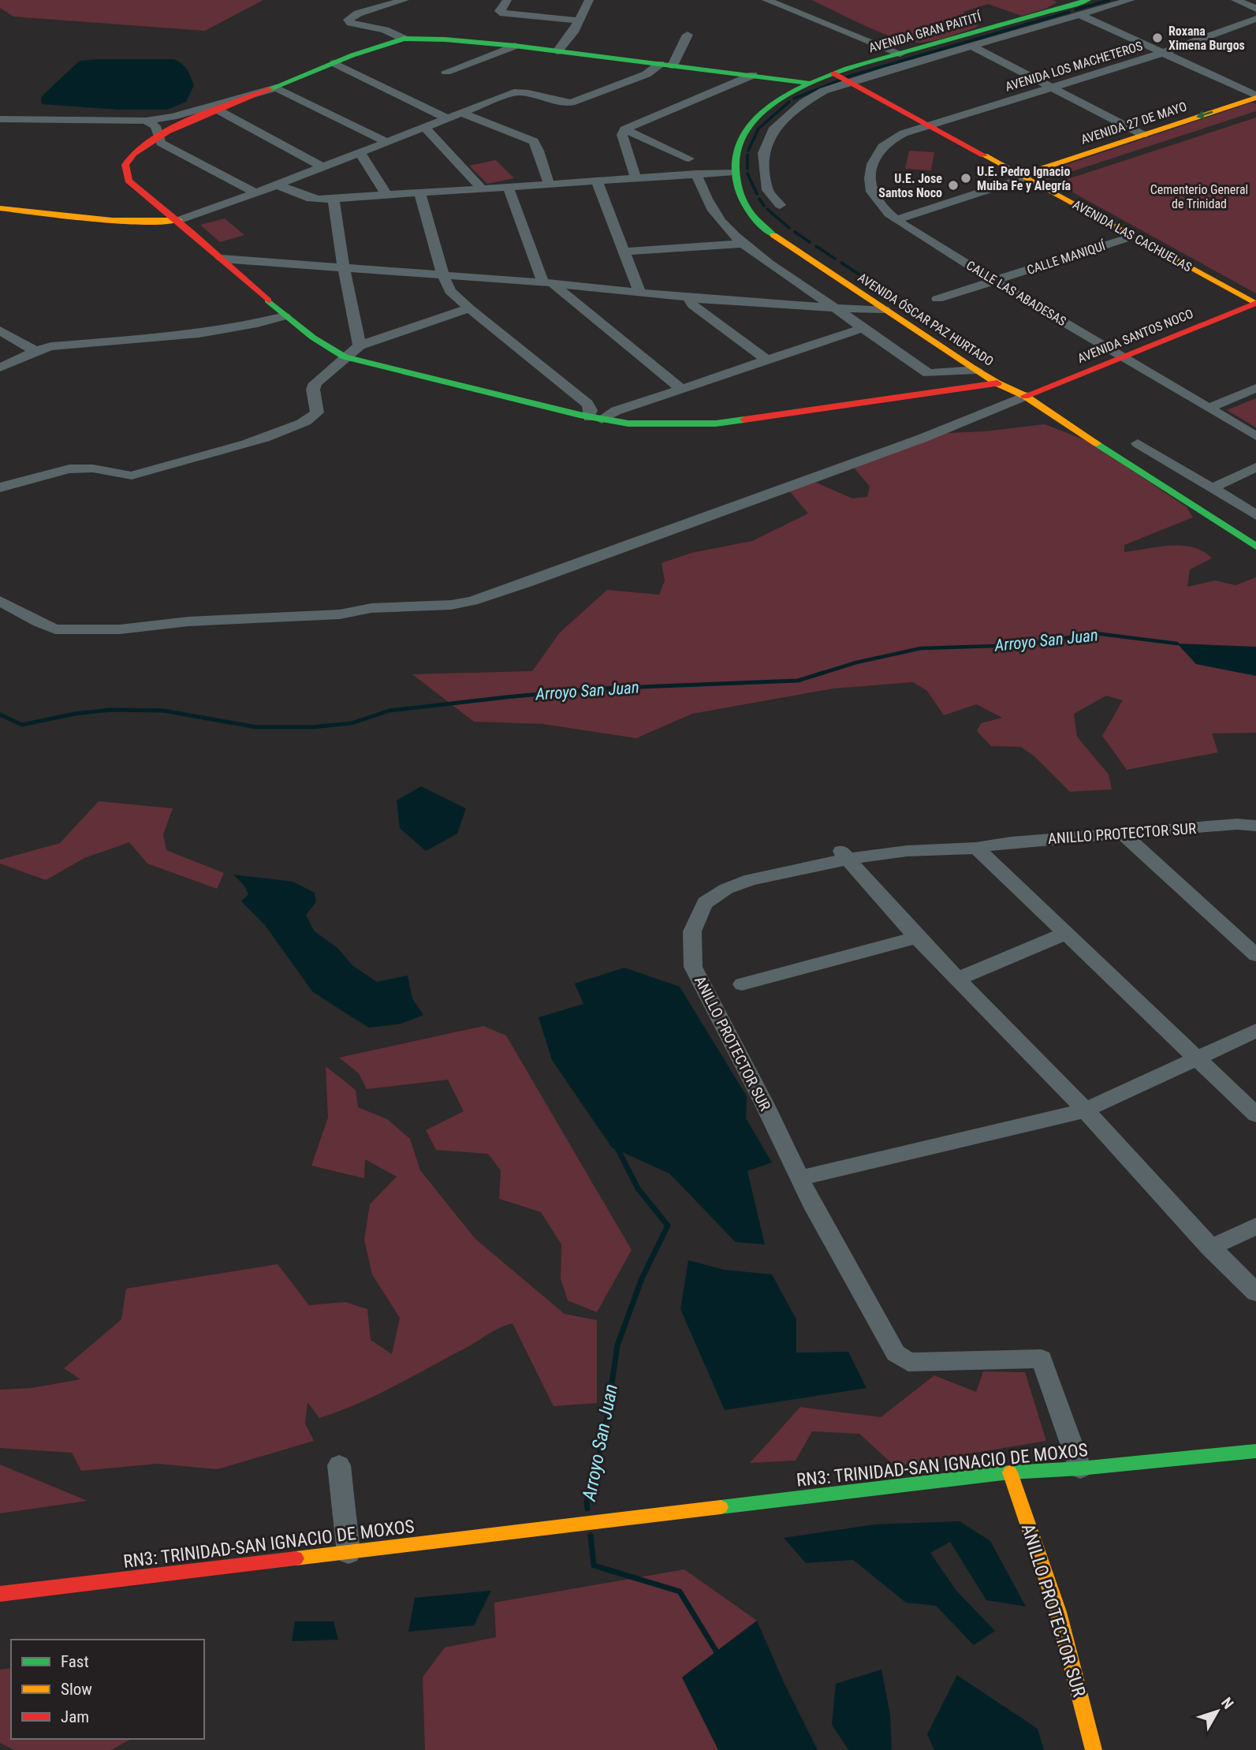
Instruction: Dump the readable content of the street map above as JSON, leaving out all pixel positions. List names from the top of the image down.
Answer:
{
  "streets": {
    "main road": [
      "AVENIDA GRAN PAITITÍ",
      "AVENIDA 27 DE MAYO",
      "AVENIDA LAS CACHUELAS",
      "AVENIDA ÓSCAR PAZ HURTADO",
      "AVENIDA SANTOS NOCO",
      "ANILLO PROTECTOR SUR",
      "RN3: TRINIDAD-SAN IGNACIO DE MOXOS"
    ],
    "street": ["AVENIDA LOS MACHETEROS", "CALLE MANIQUÍ", "CALLE LAS ABADESAS"]
  },
  "crossings": [
    ["AVENIDA GRAN PAITITÍ", "AVENIDA LAS CACHUELAS"],
    ["AVENIDA GRAN PAITITÍ", "AVENIDA ÓSCAR PAZ HURTADO"],
    ["AVENIDA LOS MACHETEROS", "AVENIDA LAS CACHUELAS"],
    ["AVENIDA LOS MACHETEROS", "CALLE LAS ABADESAS"],
    ["AVENIDA 27 DE MAYO", "AVENIDA LAS CACHUELAS"],
    ["AVENIDA 27 DE MAYO", "CALLE LAS ABADESAS"],
    ["AVENIDA LAS CACHUELAS", "CALLE MANIQUÍ"],
    ["AVENIDA LAS CACHUELAS", "CALLE LAS ABADESAS"],
    ["AVENIDA LAS CACHUELAS", "AVENIDA ÓSCAR PAZ HURTADO"],
    ["AVENIDA LAS CACHUELAS", "AVENIDA SANTOS NOCO"],
    ["CALLE MANIQUÍ", "CALLE LAS ABADESAS"],
    ["CALLE LAS ABADESAS", "AVENIDA SANTOS NOCO"],
    ["AVENIDA ÓSCAR PAZ HURTADO", "AVENIDA SANTOS NOCO"],
    ["ANILLO PROTECTOR SUR", "RN3: TRINIDAD-SAN IGNACIO DE MOXOS"]
  ],
  "water": ["Arroyo San Juan"],
  "parks": ["Cementerio General de Trinidad"],
  "places": ["Roxana Ximena Burgos", "U.E. Pedro Ignacio Muiba Fe y Alegría", "U.E. Jose Santos Noco"],
  "legend": ["Fast", "Slow", "Jam"],
  "north": "top right"
}
